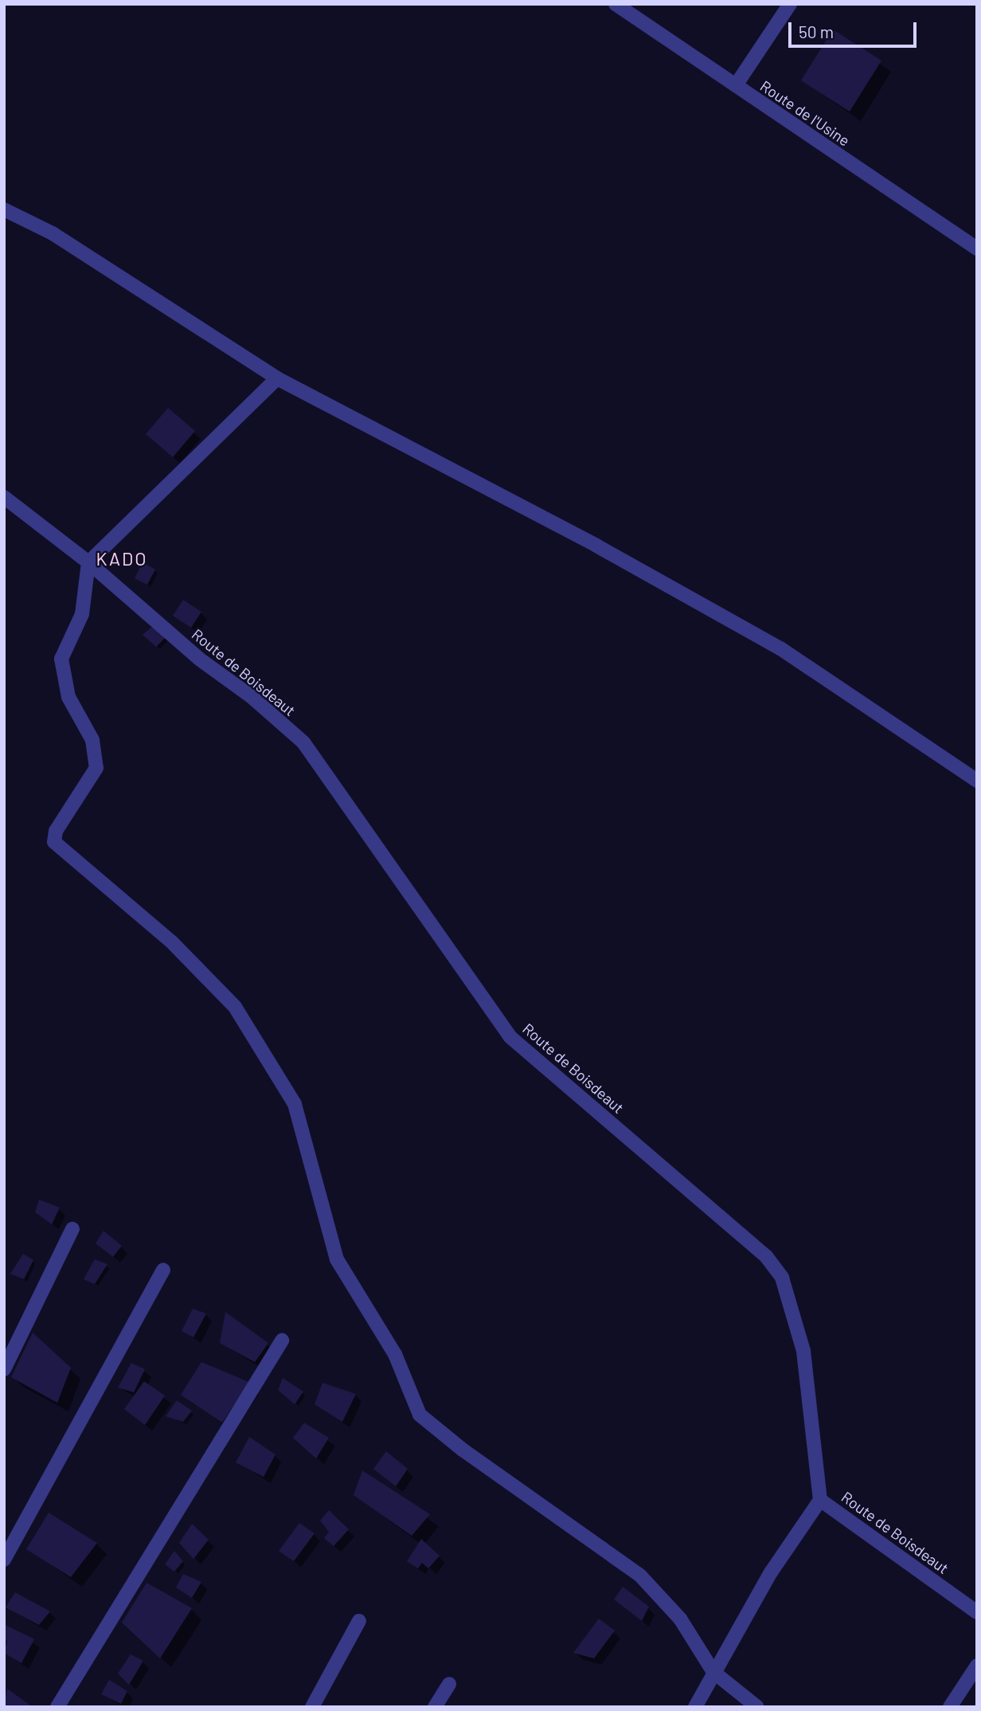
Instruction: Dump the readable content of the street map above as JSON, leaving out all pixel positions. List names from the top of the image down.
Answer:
{
  "streets": {
    "street": ["Route de l'Usine", "Route de Boisdeaut"]
  },
  "districts": ["KADO"],
  "scale_bar": "50 m"
}
